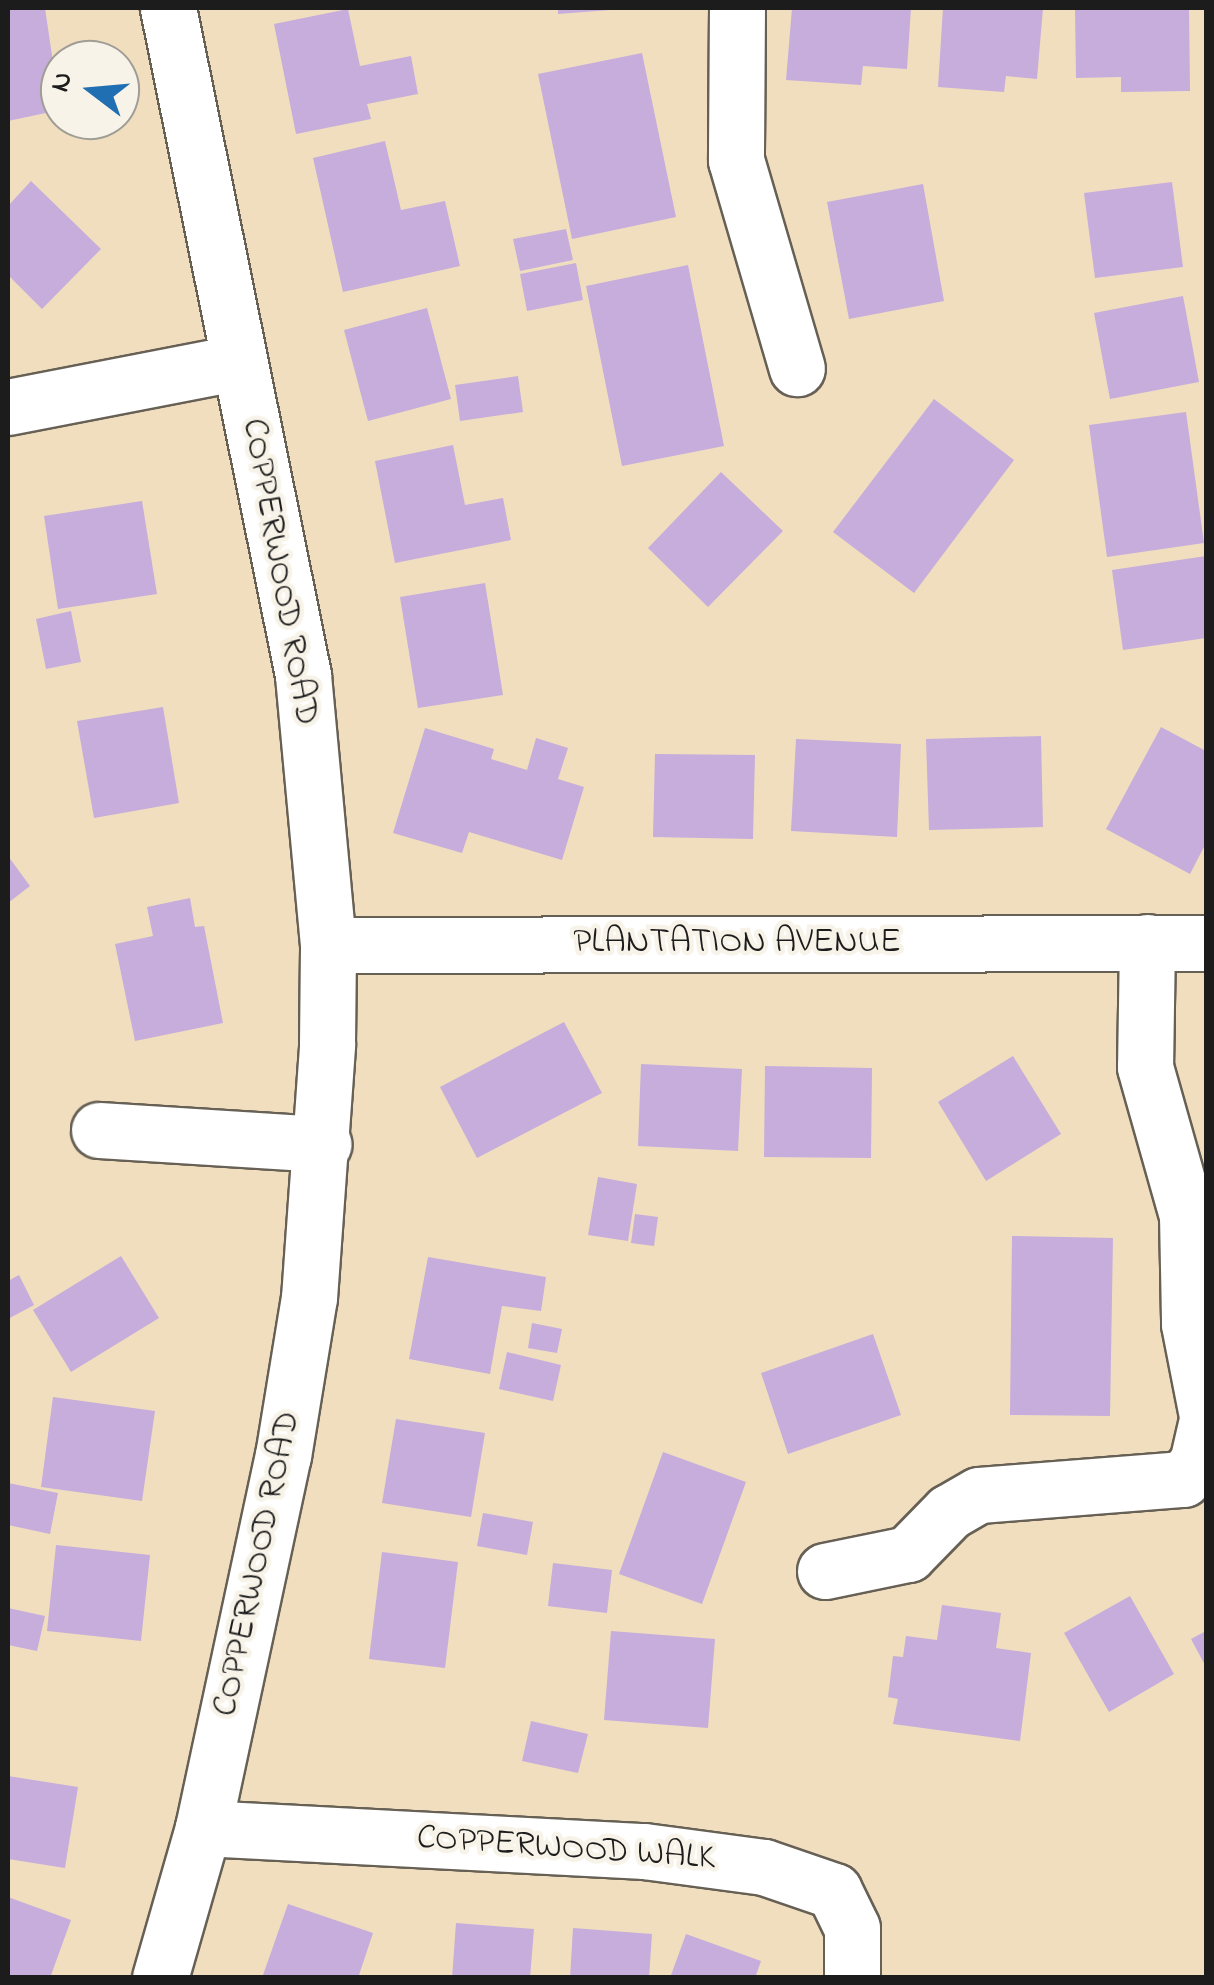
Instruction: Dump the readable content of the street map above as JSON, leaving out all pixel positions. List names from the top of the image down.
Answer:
{
  "streets": {
    "street": ["COPPERWOOD ROAD", "PLANTATION AVENUE", "COPPERWOOD WALK"]
  },
  "crossings": [
    ["COPPERWOOD ROAD", "PLANTATION AVENUE"],
    ["COPPERWOOD ROAD", "COPPERWOOD WALK"]
  ],
  "north": "left"
}
